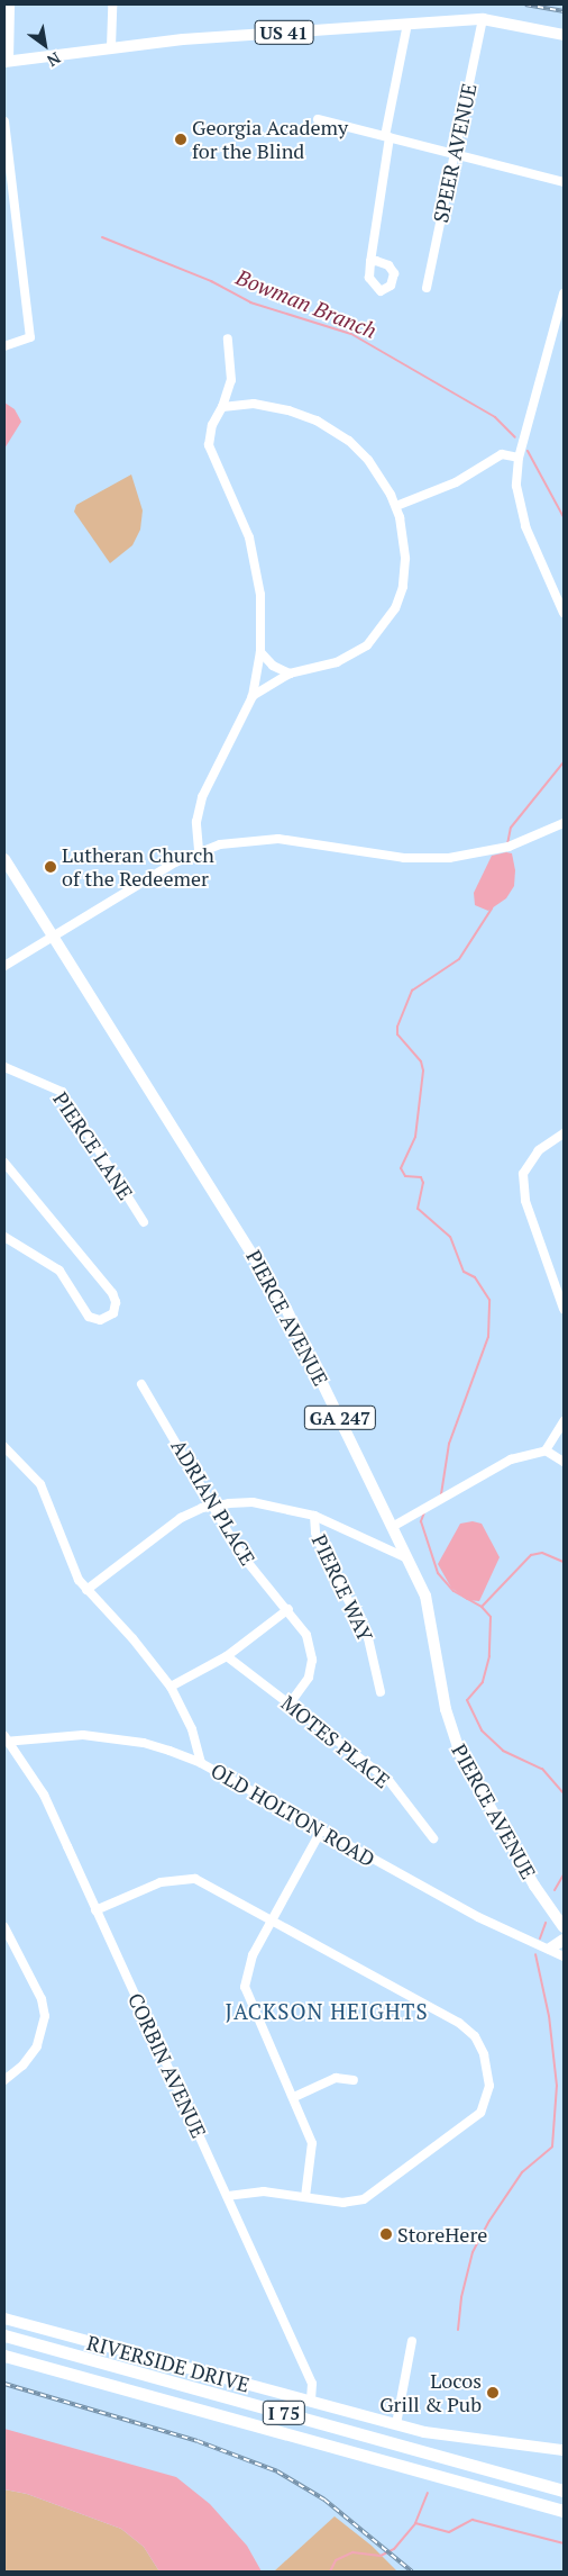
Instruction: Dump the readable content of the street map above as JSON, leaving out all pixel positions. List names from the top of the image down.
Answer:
{
  "streets": {
    "highway": ["I 75"],
    "main road": [
      "US 41",
      "PIERCE AVENUE",
      "GA 247",
      "RIVERSIDE DRIVE"
    ],
    "street": [
      "SPEER AVENUE",
      "PIERCE LANE",
      "ADRIAN PLACE",
      "PIERCE WAY",
      "MOTES PLACE",
      "OLD HOLTON ROAD",
      "CORBIN AVENUE"
    ]
  },
  "crossings": [
    ["US 41", "SPEER AVENUE"],
    ["ADRIAN PLACE", "MOTES PLACE"],
    ["OLD HOLTON ROAD", "CORBIN AVENUE"],
    ["CORBIN AVENUE", "RIVERSIDE DRIVE"]
  ],
  "districts": ["JACKSON HEIGHTS"],
  "water": ["Bowman Branch"],
  "places": [
    "Georgia Academy for the Blind",
    "Lutheran Church of the Redeemer",
    "StoreHere",
    "Locos Grill & Pub"
  ],
  "north": "bottom right"
}
